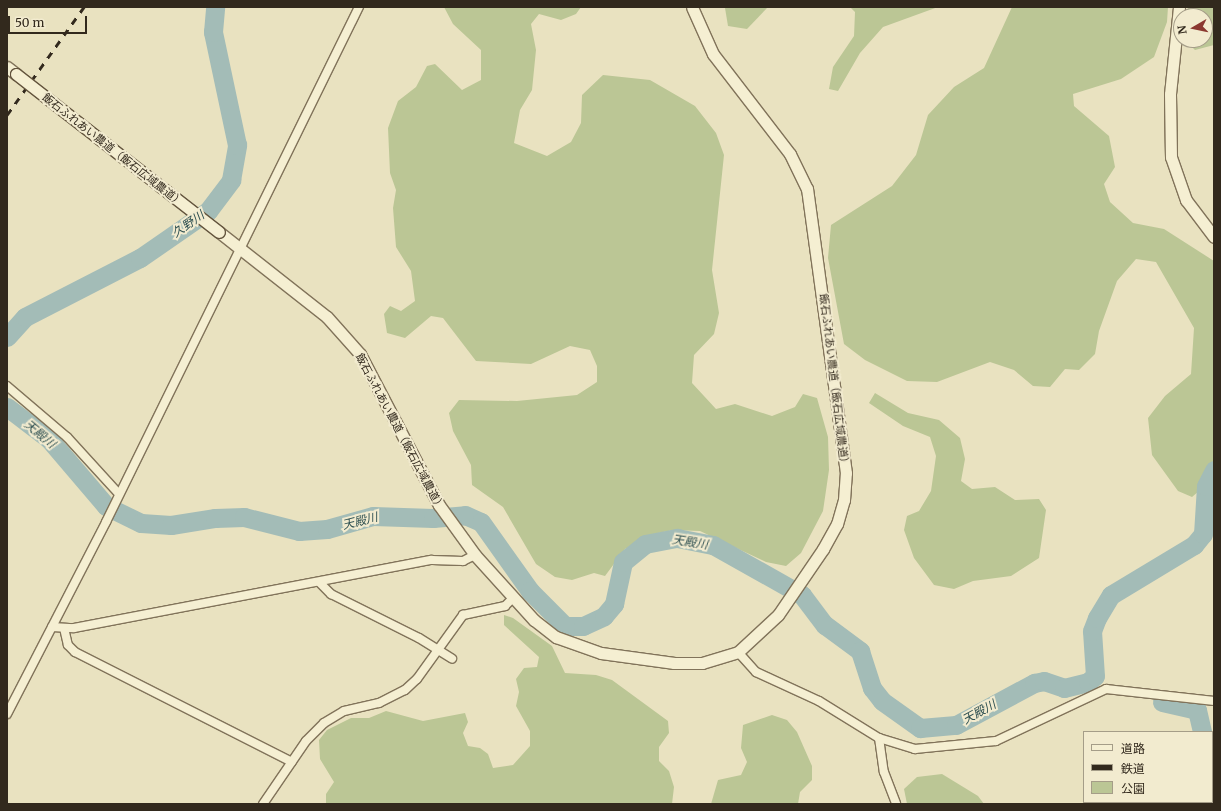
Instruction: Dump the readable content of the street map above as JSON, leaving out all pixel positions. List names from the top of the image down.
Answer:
{
  "streets": {
    "street": ["飯石ふれあい農道（飯石広域農道）"]
  },
  "water": ["久野川", "天殿川"],
  "legend": ["道路", "鉄道", "公園"],
  "scale_bar": "50 m",
  "north": "left"
}
